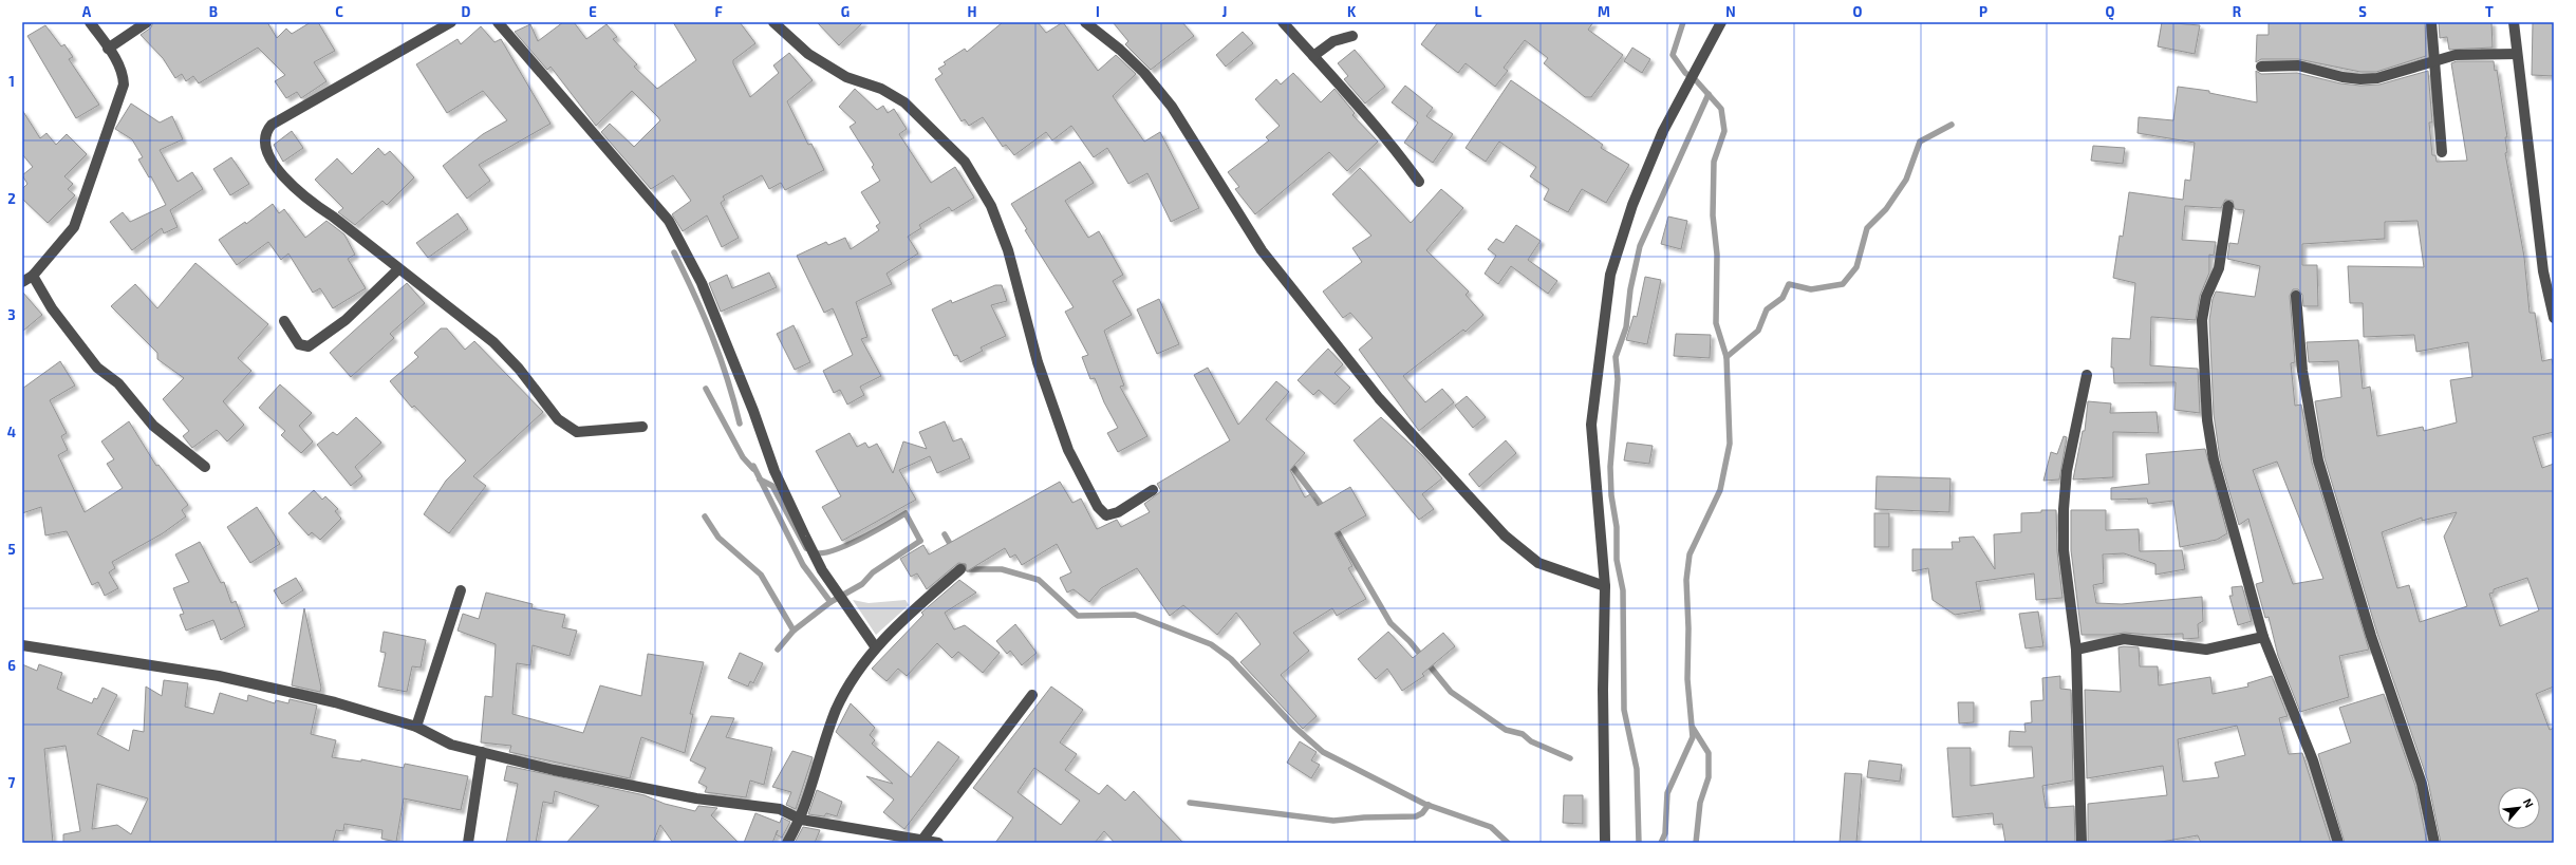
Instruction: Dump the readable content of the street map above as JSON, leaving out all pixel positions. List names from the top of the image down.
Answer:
{
  "north": "top right",
  "grid": {
    "columns": [
      "A",
      "B",
      "C",
      "D",
      "E",
      "F",
      "G",
      "H",
      "I",
      "J",
      "K",
      "L",
      "M",
      "N",
      "O",
      "P",
      "Q",
      "R",
      "S",
      "T"
    ],
    "rows": [
      "1",
      "2",
      "3",
      "4",
      "5",
      "6",
      "7"
    ]
  }
}
